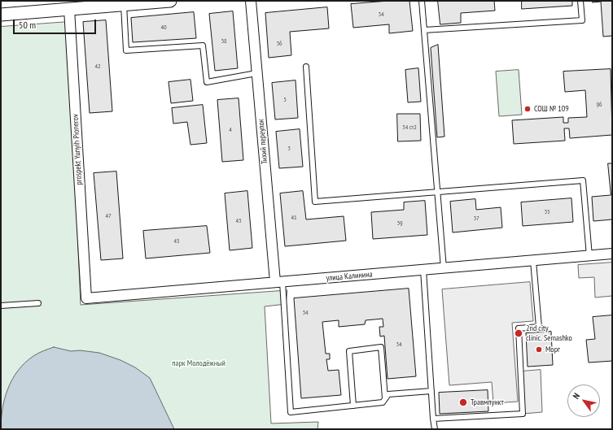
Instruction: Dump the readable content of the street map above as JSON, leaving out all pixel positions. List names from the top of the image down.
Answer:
{
  "streets": {
    "street": ["Тихий переулок", "prospekt Yunyih Pionerov", "улица Калинина"]
  },
  "crossings": [
    ["Тихий переулок", "улица Калинина"],
    ["prospekt Yunyih Pionerov", "улица Калинина"]
  ],
  "parks": ["парк Молодёжный"],
  "places": [
    "СОШ № 109",
    "2nd city clinic. Semashko",
    "Морг",
    "Травмпункт"
  ],
  "house_numbers": [
    "34",
    "40",
    "38",
    "36",
    "42",
    "5",
    "96",
    "34 ст2",
    "4",
    "3",
    "35",
    "47",
    "41",
    "37",
    "43",
    "39",
    "45",
    "34",
    "34"
  ],
  "scale_bar": "50 m",
  "north": "top left"
}
